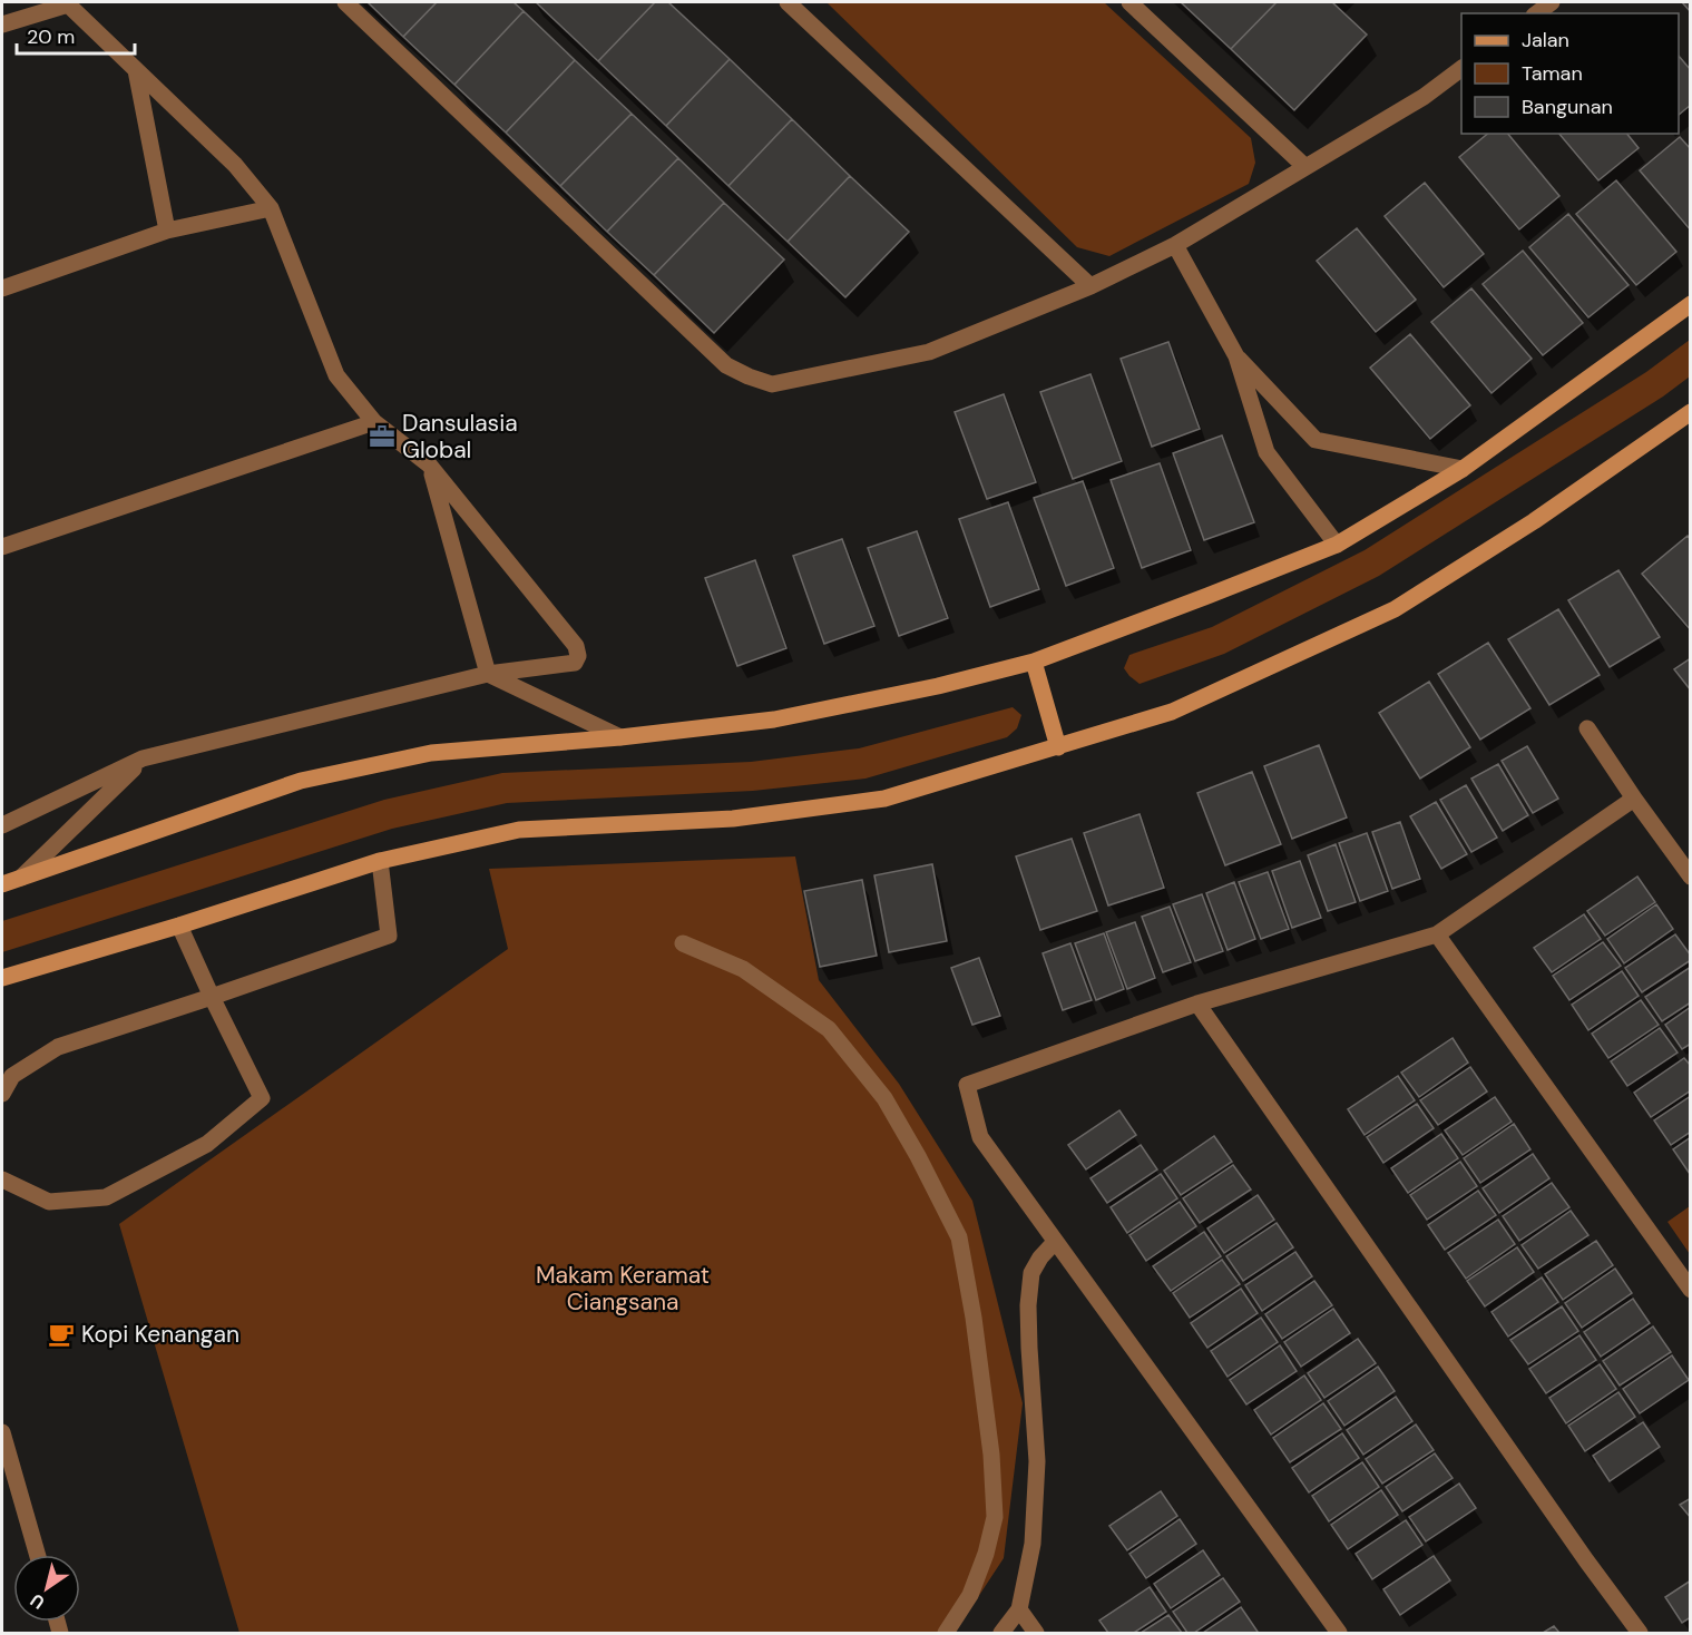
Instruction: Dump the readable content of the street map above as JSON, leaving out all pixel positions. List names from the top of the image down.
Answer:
{
  "parks": ["Makam Keramat Ciangsana"],
  "places": {
    "office": ["Dansulasia Global"],
    "cafe": ["Kopi Kenangan"]
  },
  "legend": ["Jalan", "Taman", "Bangunan"],
  "scale_bar": "20 m",
  "north": "bottom left"
}
